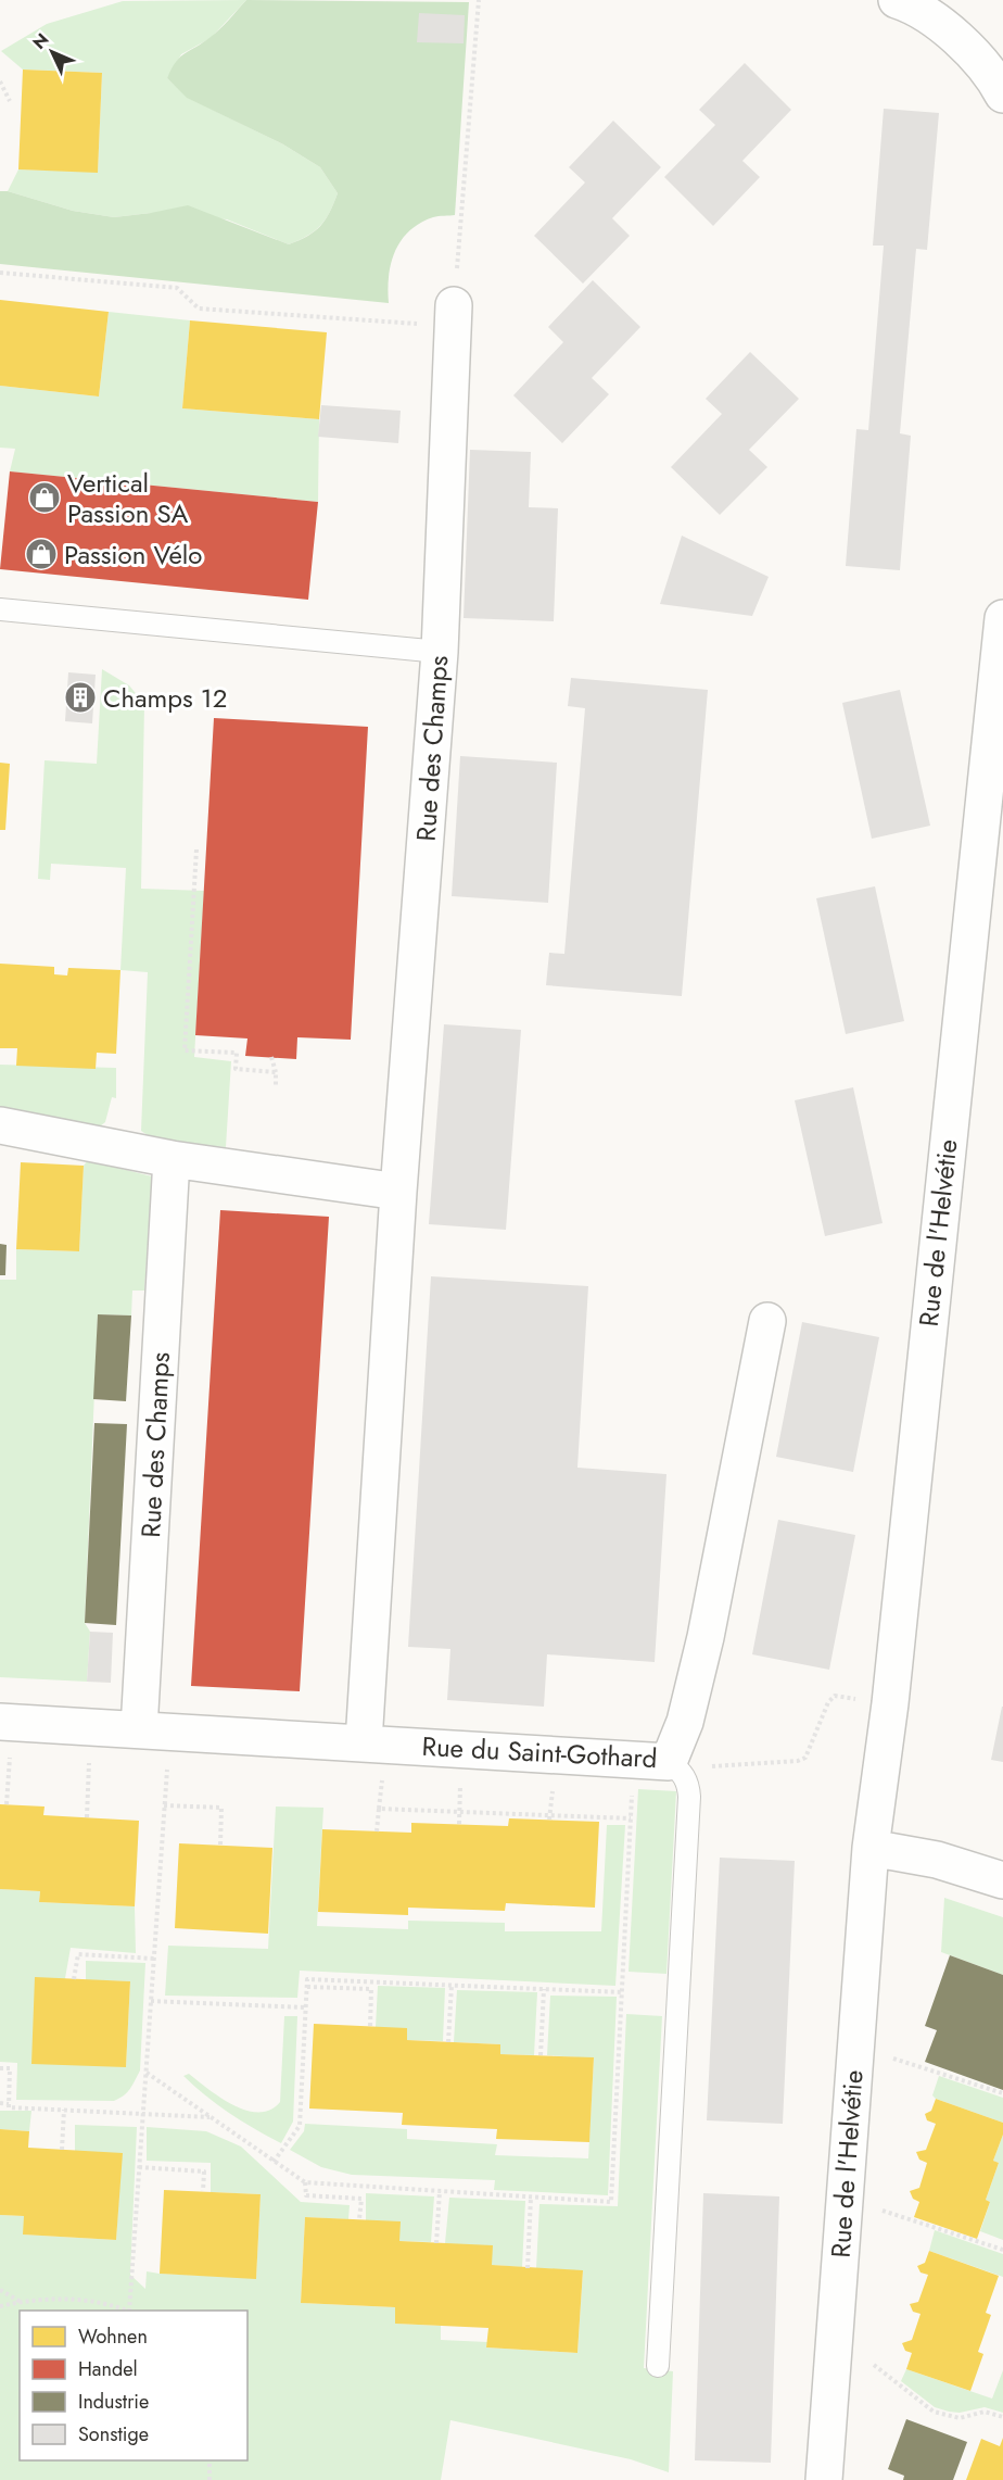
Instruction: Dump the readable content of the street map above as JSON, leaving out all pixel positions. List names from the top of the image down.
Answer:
{
  "streets": {
    "street": ["Rue des Champs", "Rue de l'Helvétie", "Rue du Saint-Gothard"]
  },
  "crossings": [
    ["Rue des Champs", "Rue du Saint-Gothard"]
  ],
  "places": {
    "shop": ["Vertical Passion SA", "Passion Vélo"],
    "building": ["Champs 12"]
  },
  "legend": [
    "Wohnen",
    "Handel",
    "Industrie",
    "Sonstige"
  ],
  "north": "top left"
}
